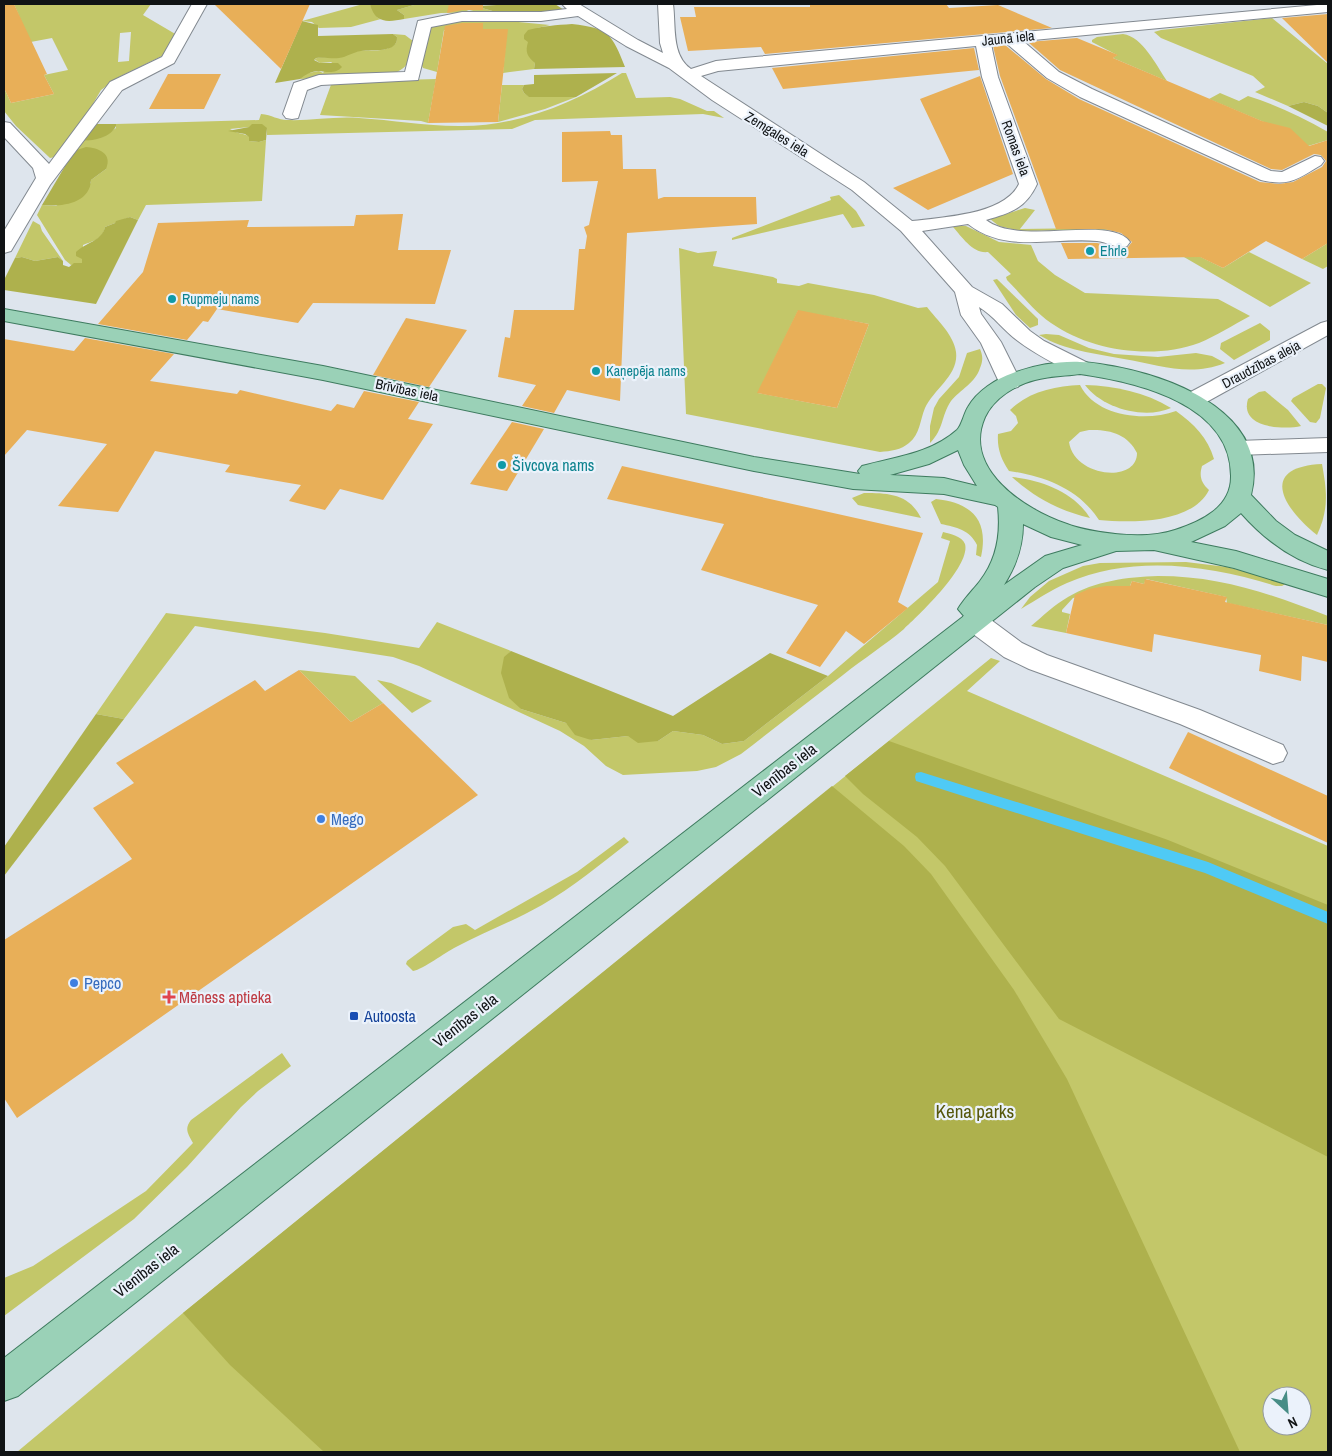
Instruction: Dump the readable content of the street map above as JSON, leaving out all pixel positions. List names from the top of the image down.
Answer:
{
  "streets": {
    "main road": ["Brīvības iela", "Vienības iela"],
    "street": [
      "Jaunā iela",
      "Zemgales iela",
      "Romas iela",
      "Draudzības aleja"
    ]
  },
  "crossings": [
    ["Jaunā iela", "Zemgales iela"],
    ["Jaunā iela", "Romas iela"],
    ["Zemgales iela", "Romas iela"]
  ],
  "parks": ["Kena parks"],
  "places": {
    "other": [
      "Ehrle",
      "Rupmeju nams",
      "Kaņepēja nams",
      "Šivcova nams",
      "Mego",
      "Pepco"
    ],
    "health": ["Mēness aptieka"],
    "transit": ["Autoosta"]
  },
  "north": "bottom right"
}
